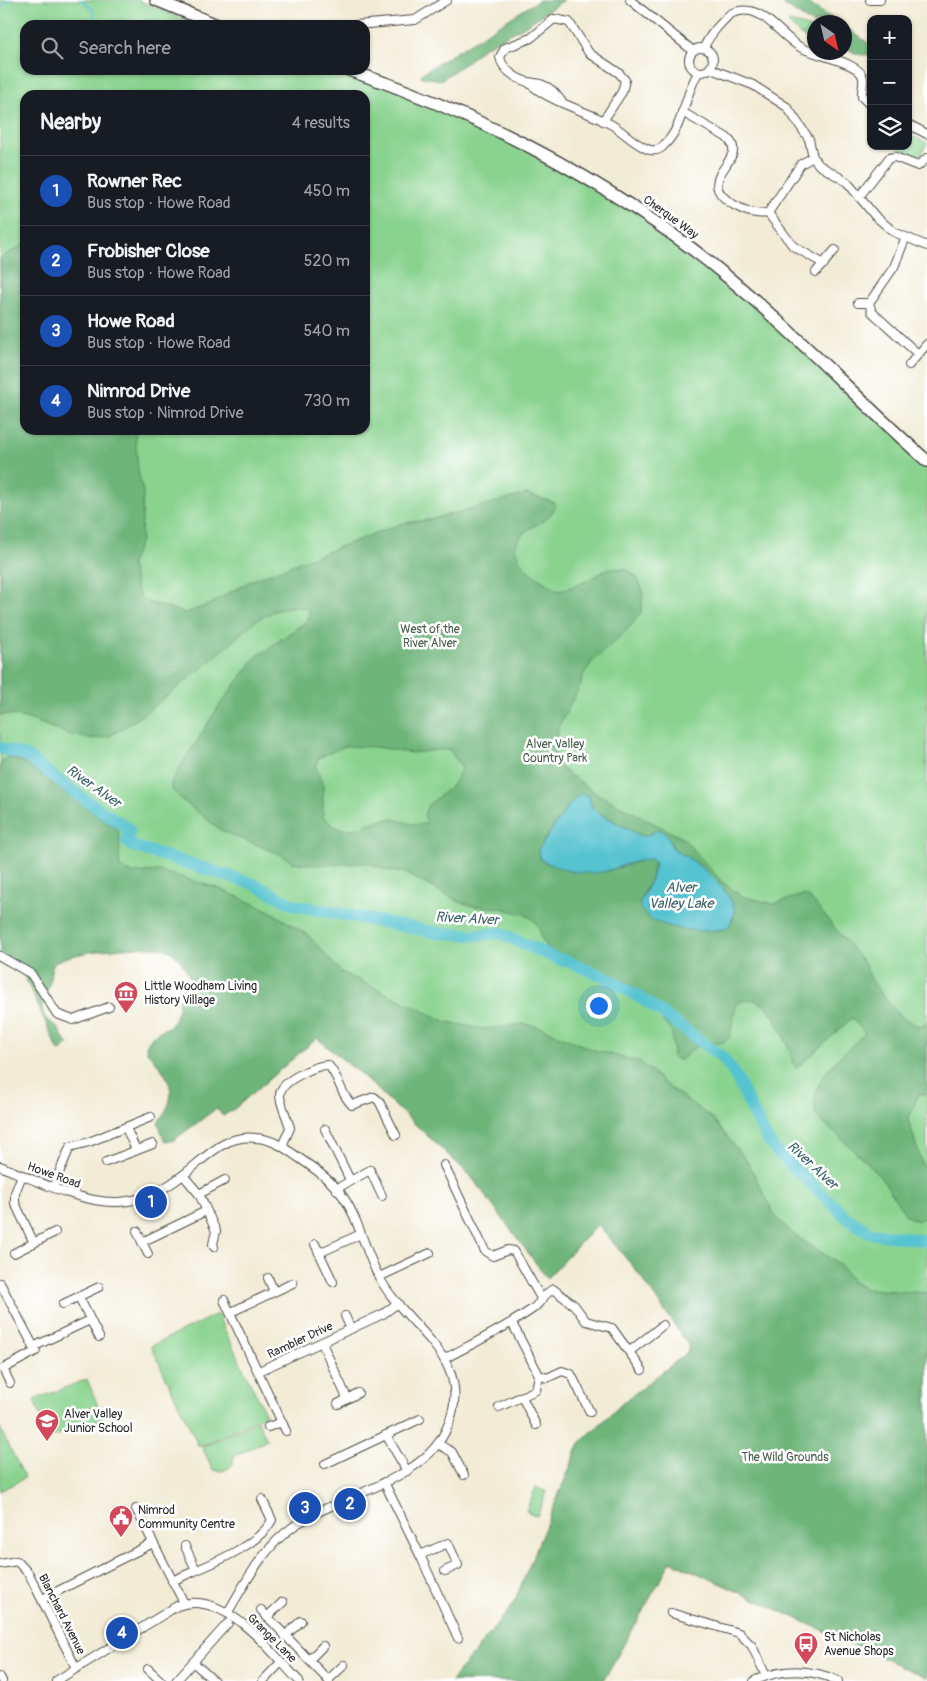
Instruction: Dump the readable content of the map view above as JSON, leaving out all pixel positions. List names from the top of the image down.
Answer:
{
  "streets": {
    "street": [
      "Cherque Way",
      "Howe Road",
      "Rambler Drive",
      "Blanchard Avenue",
      "Grange Lane"
    ]
  },
  "crossings": [
    ["Howe Road", "Rambler Drive"],
    ["Howe Road", "Grange Lane"]
  ],
  "water": ["River Alver", "Alver Valley Lake"],
  "parks": ["West of the River Alver", "Alver Valley Country Park", "The Wild Grounds"],
  "places": {
    "museum": ["Little Woodham Living History Village"],
    "school or university": ["Alver Valley Junior School"],
    "public building": ["Nimrod Community Centre"],
    "bus stop": ["St Nicholas Avenue Shops"]
  },
  "north": "bottom right",
  "page": {
    "map_buttons": ["+", "−"],
    "search": "Search here",
    "heading": ["Nearby", "4 results"],
    "list": [
      {
        "mark": "1",
        "name": "Rowner Rec",
        "note": "Bus stop · Howe Road",
        "value": "450 m"
      },
      {
        "mark": "2",
        "name": "Frobisher Close",
        "note": "Bus stop · Howe Road",
        "value": "520 m"
      },
      {
        "mark": "3",
        "name": "Howe Road",
        "note": "Bus stop · Howe Road",
        "value": "540 m"
      },
      {
        "mark": "4",
        "name": "Nimrod Drive",
        "note": "Bus stop · Nimrod Drive",
        "value": "730 m"
      }
    ],
    "pins": [
      "1",
      "2",
      "3",
      "4"
    ]
  }
}
